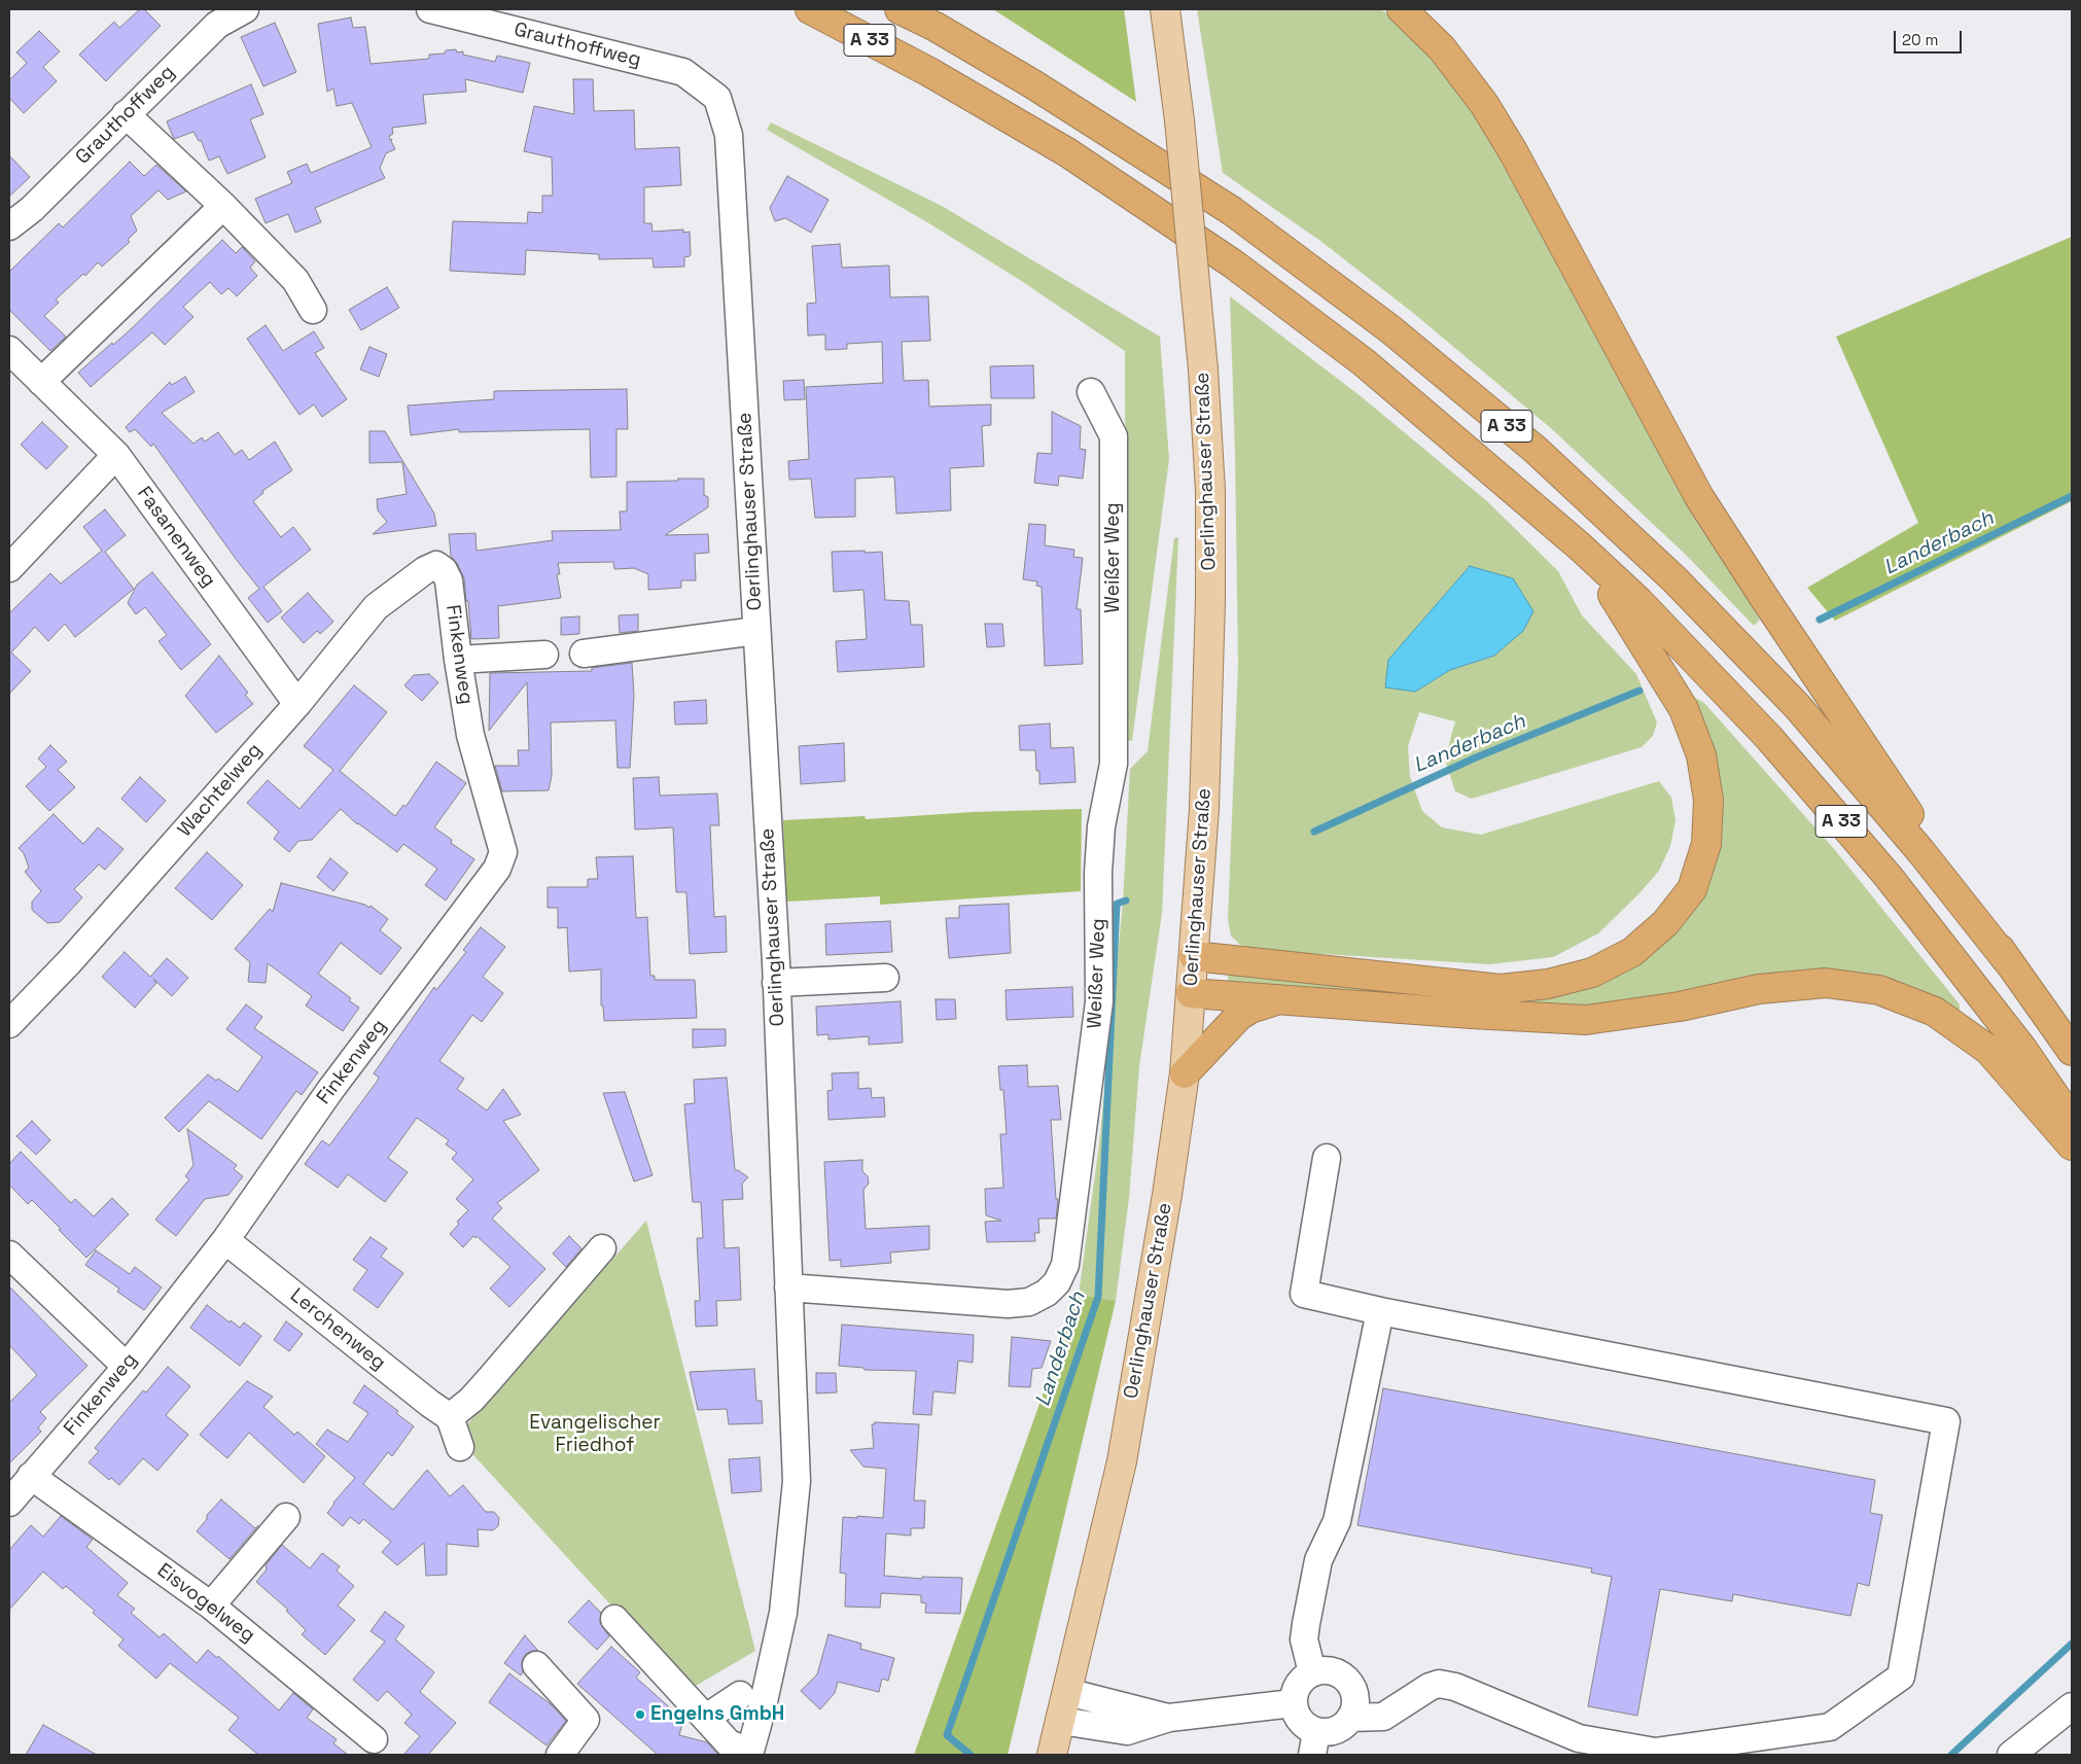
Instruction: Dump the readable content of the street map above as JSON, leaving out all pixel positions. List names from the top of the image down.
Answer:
{
  "streets": {
    "highway": ["A 33"],
    "main road": ["Oerlinghauser Straße"],
    "street": [
      "Grauthoffweg",
      "Fasanenweg",
      "Weißer Weg",
      "Finkenweg",
      "Wachtelweg",
      "Lerchenweg",
      "Eisvogelweg"
    ]
  },
  "crossings": [
    ["Grauthoffweg", "Oerlinghauser Straße"],
    ["Oerlinghauser Straße", "Weißer Weg"],
    ["Fasanenweg", "Wachtelweg"],
    ["Finkenweg", "Wachtelweg"],
    ["Finkenweg", "Lerchenweg"],
    ["Finkenweg", "Eisvogelweg"]
  ],
  "water": ["Landerbach"],
  "parks": ["Evangelischer Friedhof"],
  "places": ["Engelns GmbH"],
  "scale_bar": "20 m"
}
